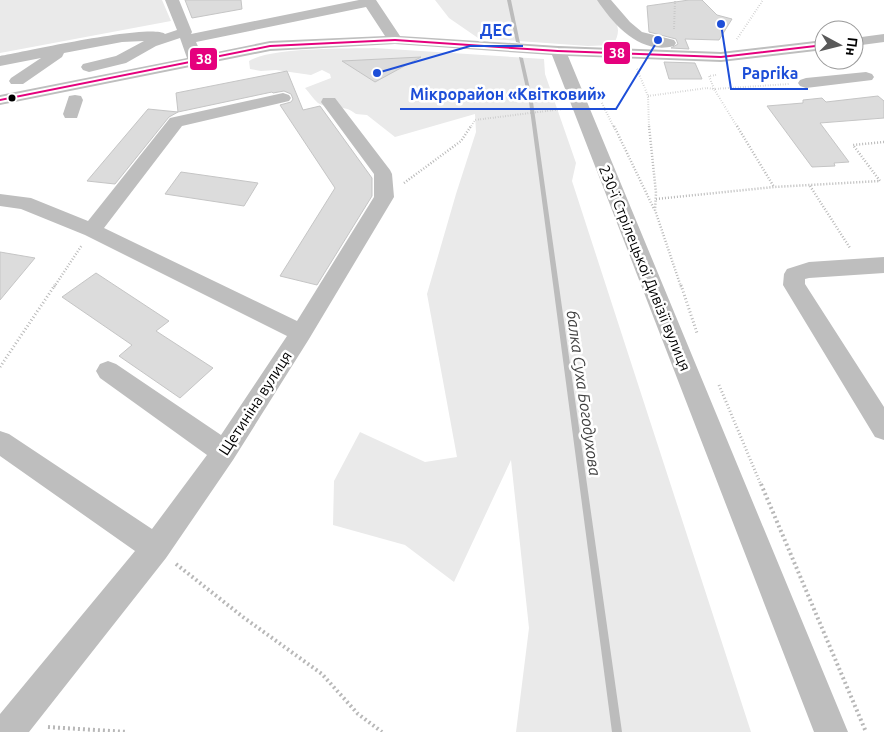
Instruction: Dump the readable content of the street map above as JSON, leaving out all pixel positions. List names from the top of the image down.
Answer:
{
  "streets": {
    "street": ["230-ї Стрілецької Дивізії вулиця", "Щетиніна вулиця"]
  },
  "water": ["балка Суха Богодухова"],
  "places": ["Paprika", "Мікрорайон «Квітковий»", "ДЕС"],
  "lines": ["transit line 38"],
  "north": "right"
}
